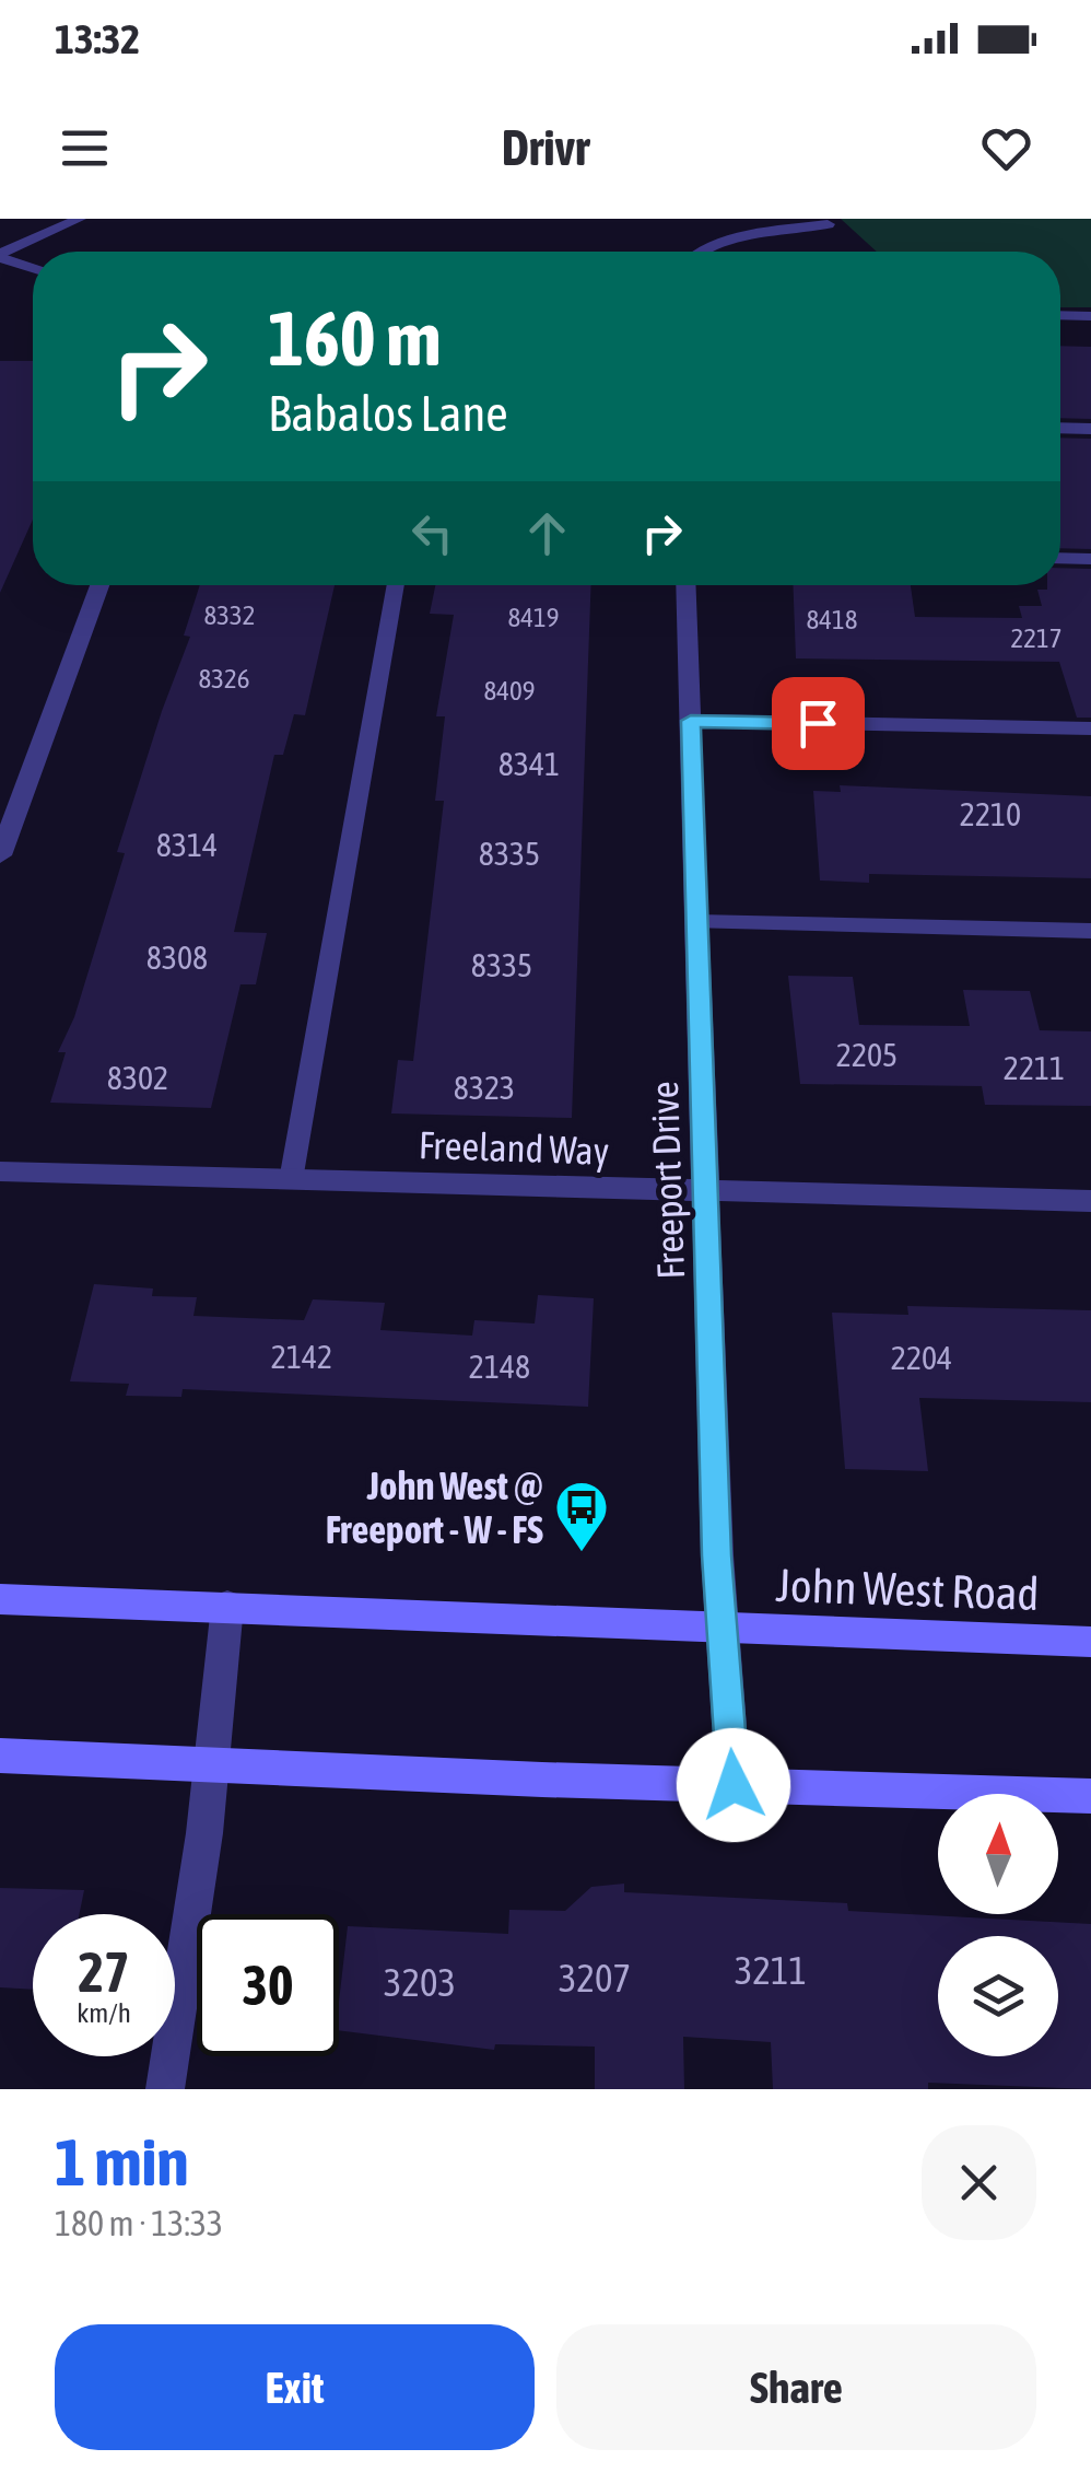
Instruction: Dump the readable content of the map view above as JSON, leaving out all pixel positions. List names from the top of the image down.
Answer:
{
  "streets": {
    "main road": ["John West Road"],
    "street": ["Freeland Way", "Freeport Drive"]
  },
  "crossings": [
    ["Freeland Way", "Freeport Drive"],
    ["Freeport Drive", "John West Road"]
  ],
  "places": {
    "bus stop": ["John West @ Freeport - W - FS"]
  },
  "house_numbers": [
    "8332",
    "8419",
    "8418",
    "2217",
    "8326",
    "8409",
    "8341",
    "2210",
    "8314",
    "8335",
    "8308",
    "8335",
    "2205",
    "2211",
    "8302",
    "8323",
    "2142",
    "2204",
    "2148",
    "3211",
    "3207",
    "3203"
  ],
  "north": "top",
  "page": {
    "status": "13:32",
    "header": "Drivr",
    "turn": ["160 m", "Babalos Lane"],
    "speed": "27 km/h",
    "limit": "30",
    "heading": ["1 min", "180 m · 13:33"],
    "buttons": ["Exit", "Share"]
  }
}
